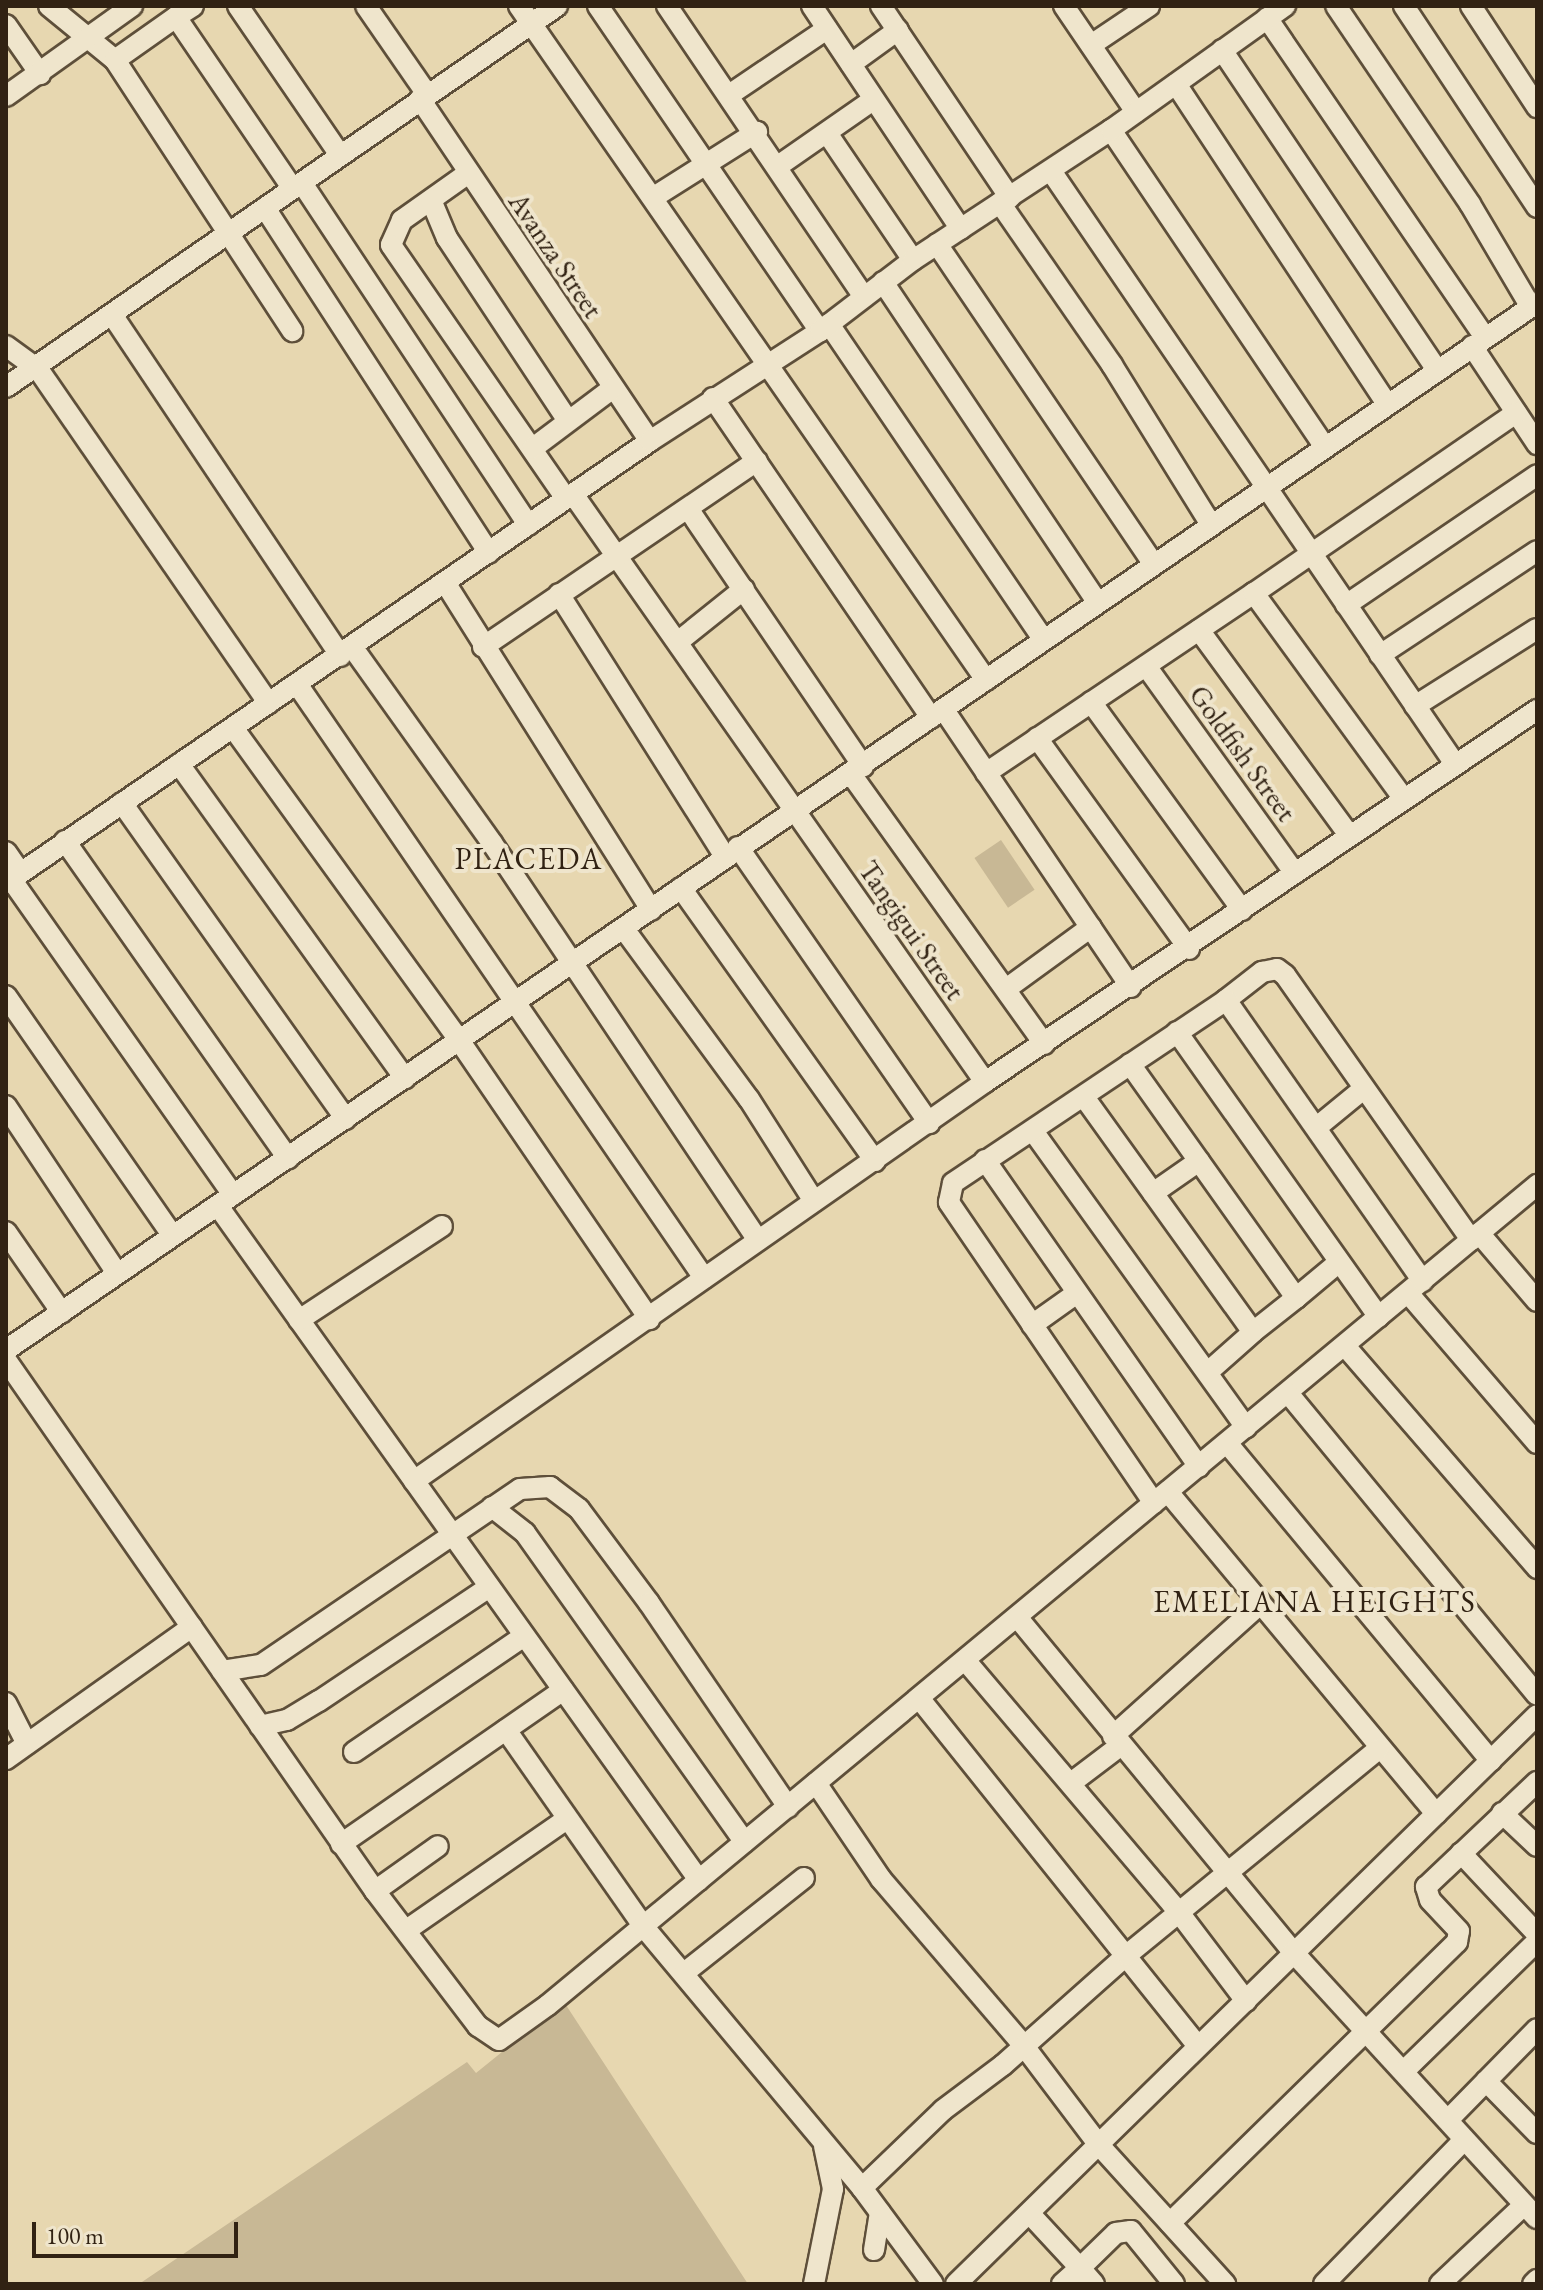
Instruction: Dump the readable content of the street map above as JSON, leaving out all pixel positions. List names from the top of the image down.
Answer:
{
  "streets": {
    "street": ["Avanza Street", "Goldfish Street", "Tangigui Street"]
  },
  "crossings": [
    ["Avanza Street", "Tangigui Street"]
  ],
  "districts": ["PLACEDA", "EMELIANA HEIGHTS"],
  "scale_bar": "100 m"
}
